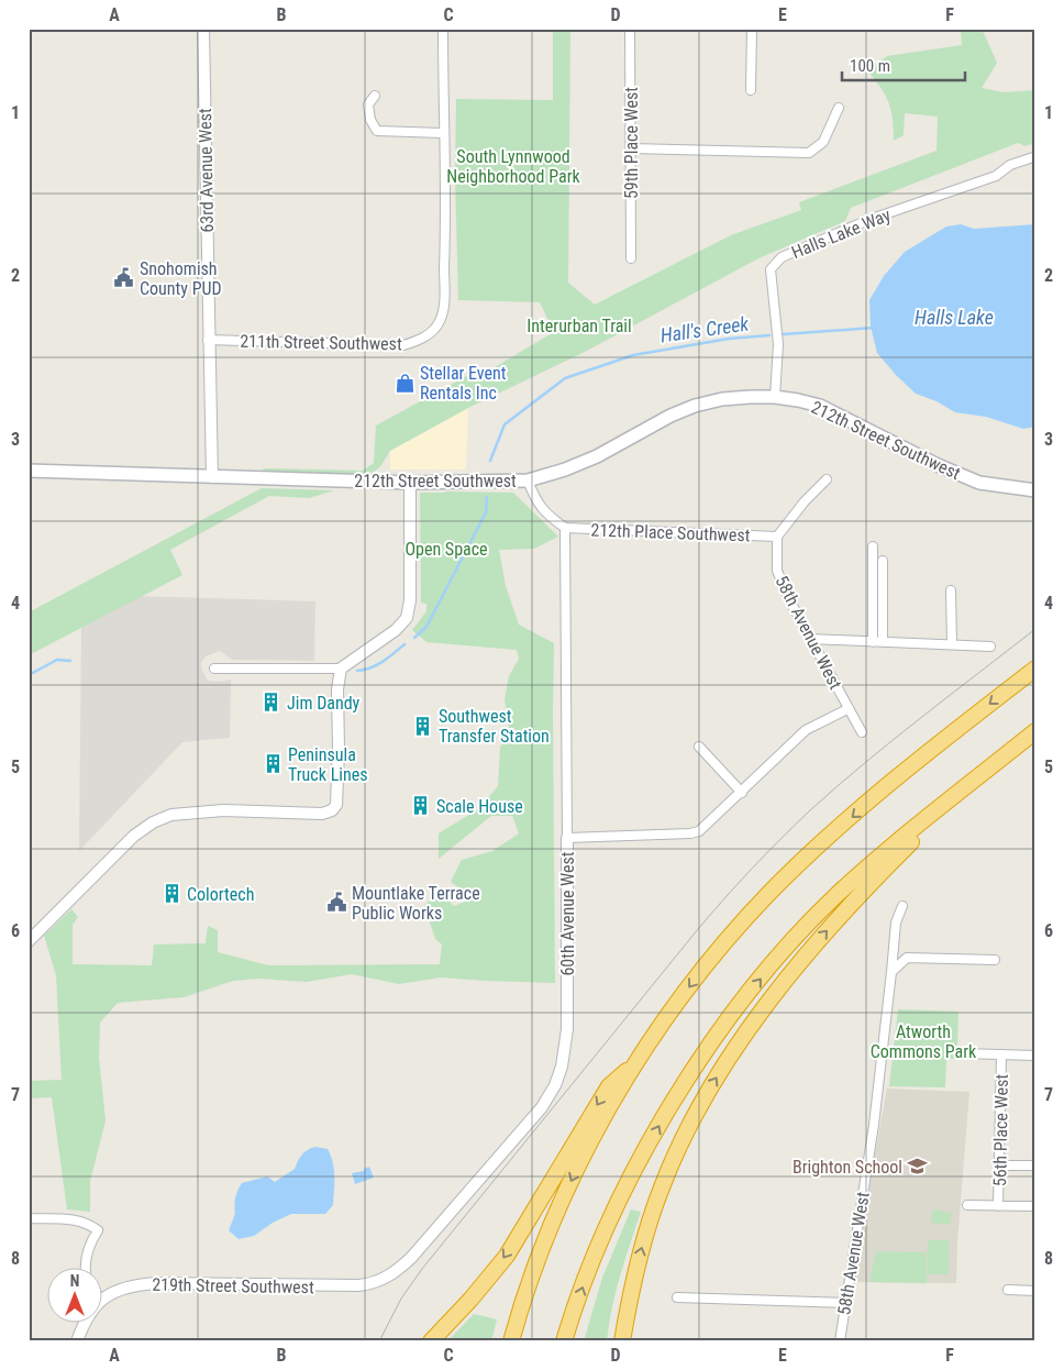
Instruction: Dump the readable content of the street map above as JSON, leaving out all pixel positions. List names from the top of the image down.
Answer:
{
  "streets": {
    "main road": ["212th Street Southwest"],
    "street": [
      "59th Place West",
      "63rd Avenue West",
      "Halls Lake Way",
      "211th Street Southwest",
      "212th Place Southwest",
      "58th Avenue West",
      "60th Avenue West",
      "56th Place West",
      "219th Street Southwest"
    ]
  },
  "crossings": [
    ["63rd Avenue West", "211th Street Southwest"],
    ["63rd Avenue West", "212th Street Southwest"],
    ["Halls Lake Way", "212th Street Southwest"],
    ["212th Place Southwest", "58th Avenue West"],
    ["212th Place Southwest", "60th Avenue West"],
    ["60th Avenue West", "219th Street Southwest"]
  ],
  "water": ["Halls Lake", "Hall's Creek"],
  "parks": [
    "South Lynnwood Neighborhood Park",
    "Interurban Trail",
    "Open Space",
    "Atworth Commons Park"
  ],
  "places": {
    "public building": ["Snohomish County PUD", "Mountlake Terrace Public Works"],
    "shop": ["Stellar Event Rentals Inc"],
    "building": [
      "Jim Dandy",
      "Southwest Transfer Station",
      "Peninsula Truck Lines",
      "Scale House",
      "Colortech"
    ],
    "school or university": ["Brighton School"]
  },
  "scale_bar": "100 m",
  "north": "top",
  "grid": {
    "columns": [
      "A",
      "B",
      "C",
      "D",
      "E",
      "F"
    ],
    "rows": [
      "1",
      "2",
      "3",
      "4",
      "5",
      "6",
      "7",
      "8"
    ]
  }
}
